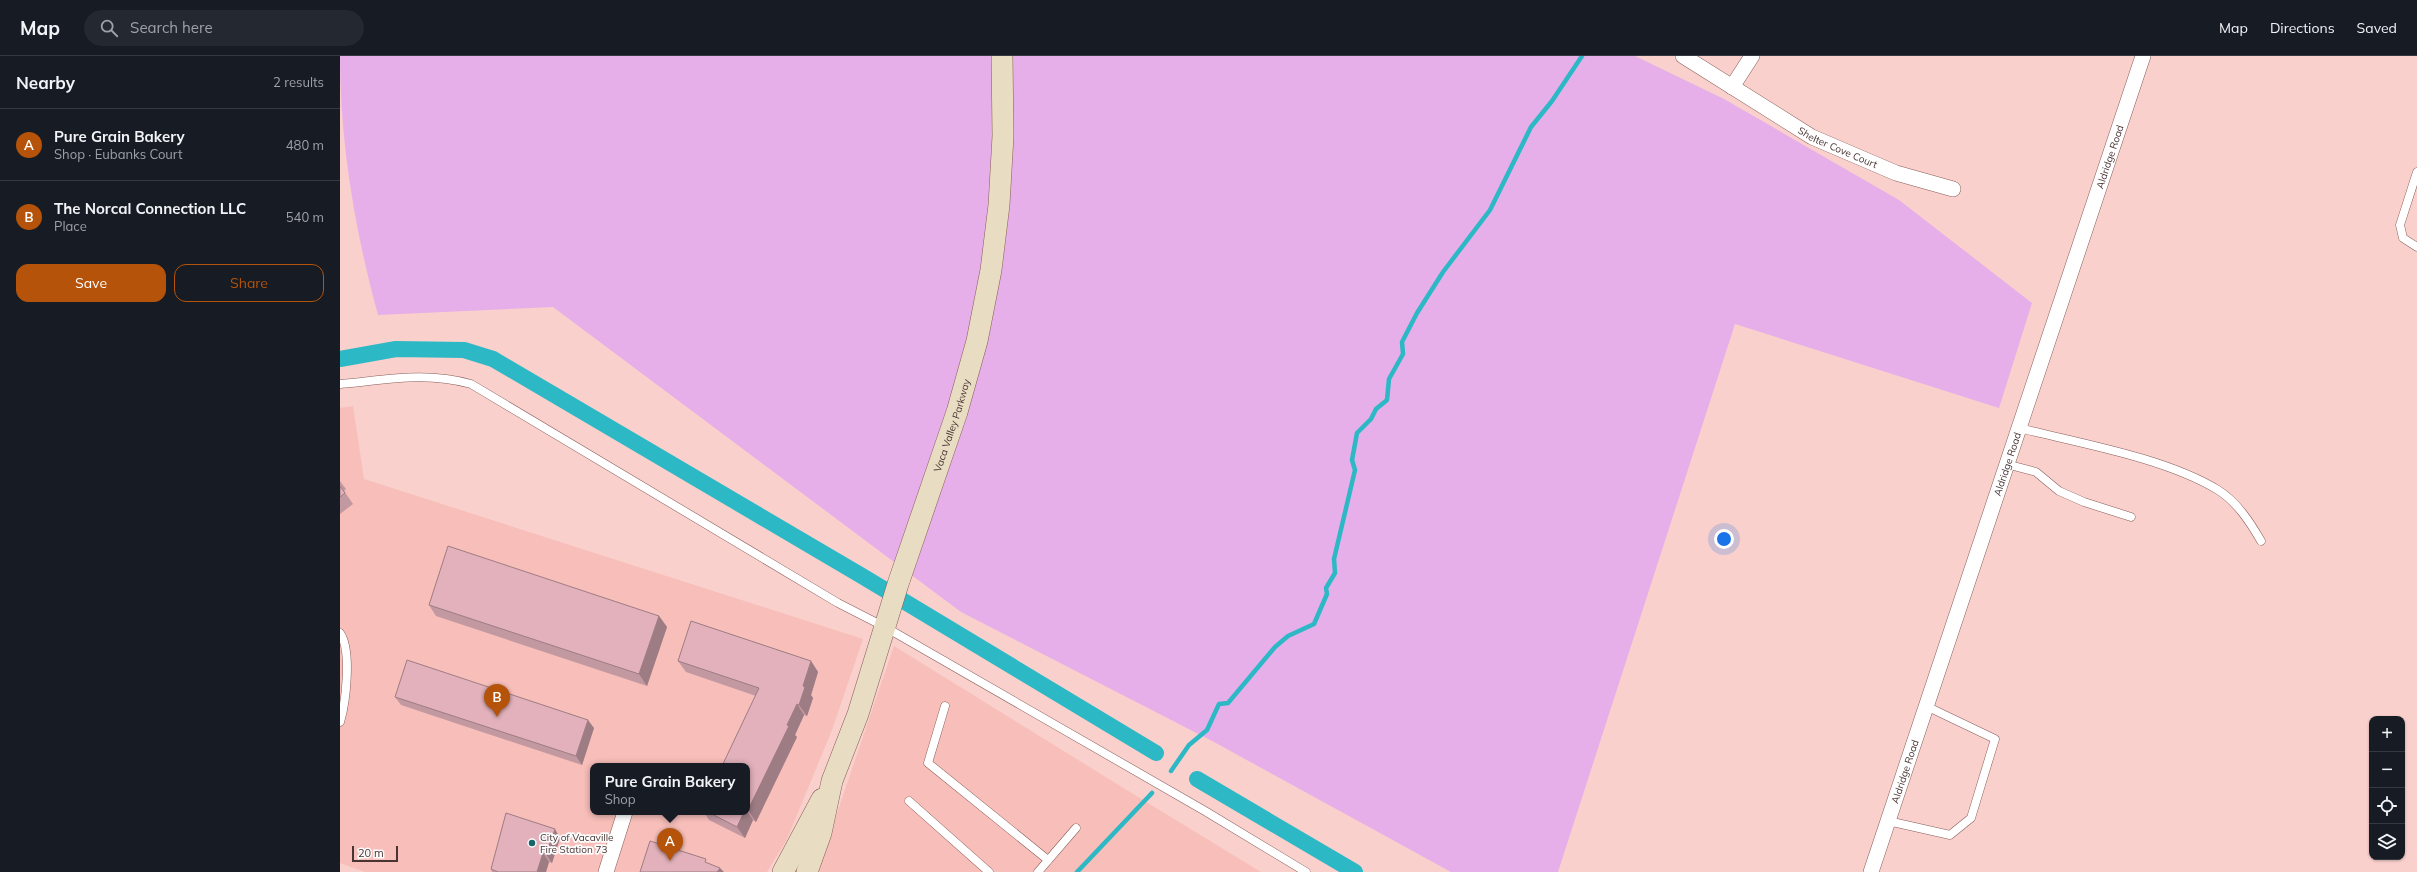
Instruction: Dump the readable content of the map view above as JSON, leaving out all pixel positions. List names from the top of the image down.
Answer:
{
  "streets": {
    "street": ["Shelter Cove Court", "Aldridge Road", "Vaca Valley Parkway"]
  },
  "places": ["City of Vacaville Fire Station 73"],
  "scale_bar": "20 m",
  "page": {
    "header": "Map",
    "search": "Search here",
    "nav": ["Map", "Directions", "Saved"],
    "heading": ["Nearby", "2 results"],
    "list": [
      {
        "mark": "A",
        "name": "Pure Grain Bakery",
        "note": "Shop · Eubanks Court",
        "value": "480 m"
      },
      {
        "mark": "B",
        "name": "The Norcal Connection LLC",
        "note": "Place",
        "value": "540 m"
      }
    ],
    "buttons": ["Save", "Share"],
    "pins": ["B", "A"],
    "map_buttons": ["+", "−"],
    "popup": ["Pure Grain Bakery", "Shop"],
    "scale": "20 m"
  }
}
